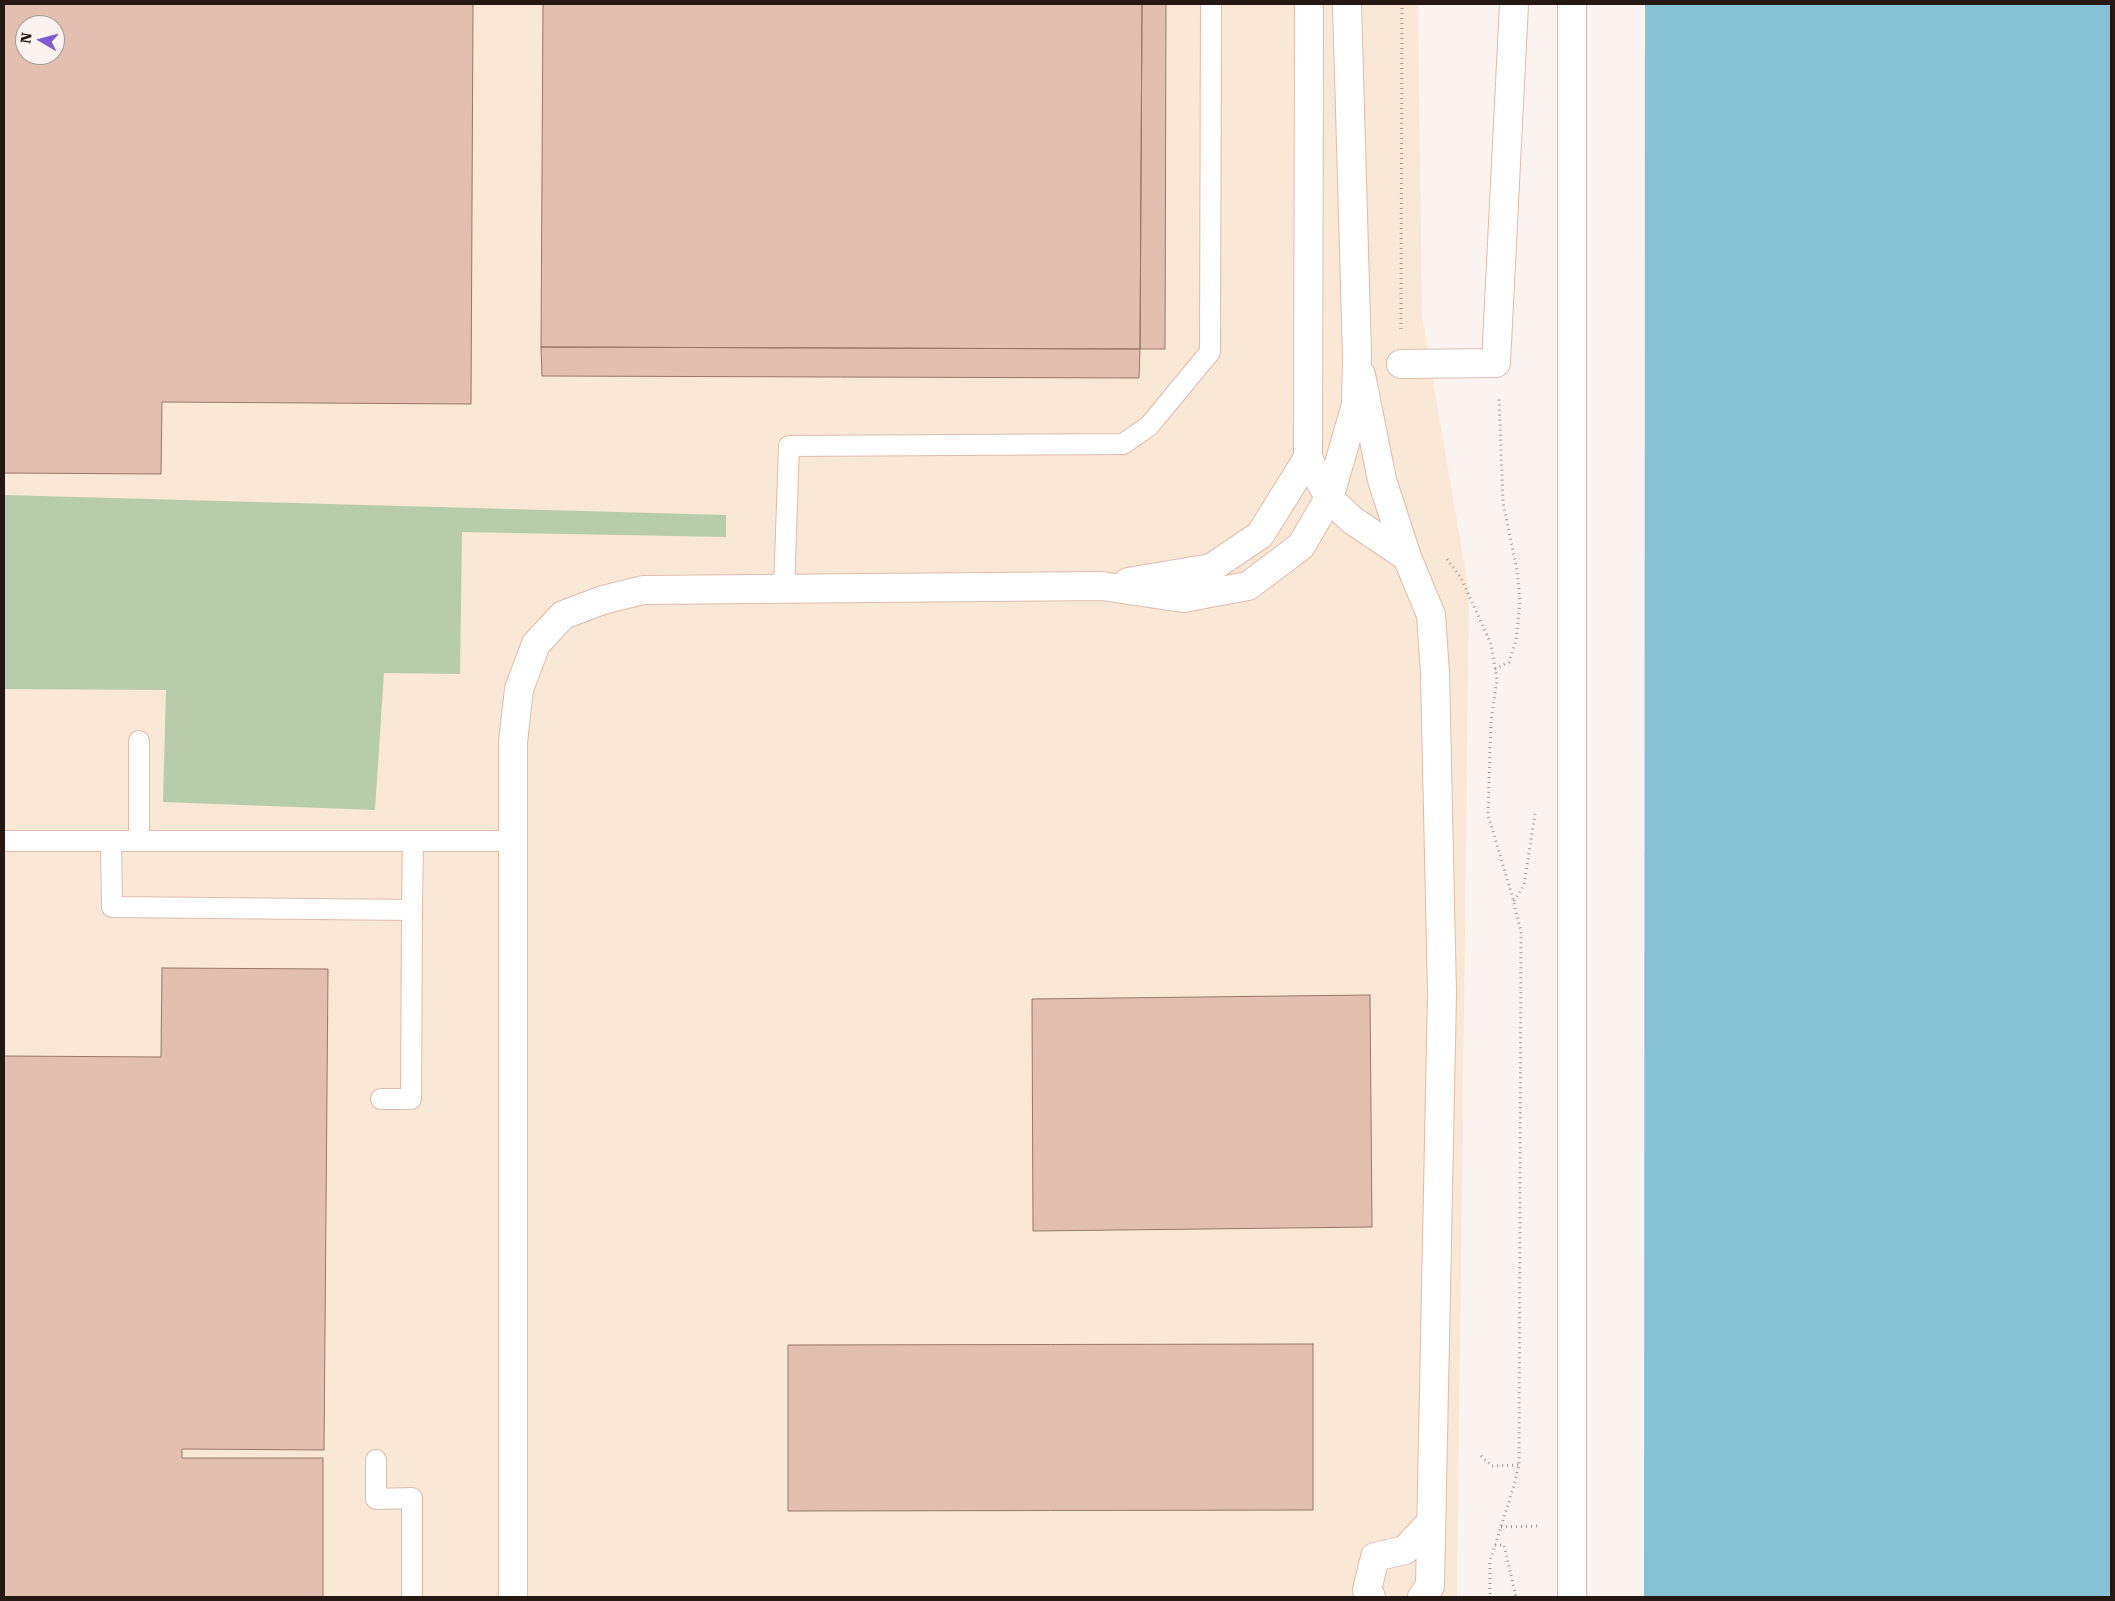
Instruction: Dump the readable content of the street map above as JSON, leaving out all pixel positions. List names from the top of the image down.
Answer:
{
  "north": "left"
}
